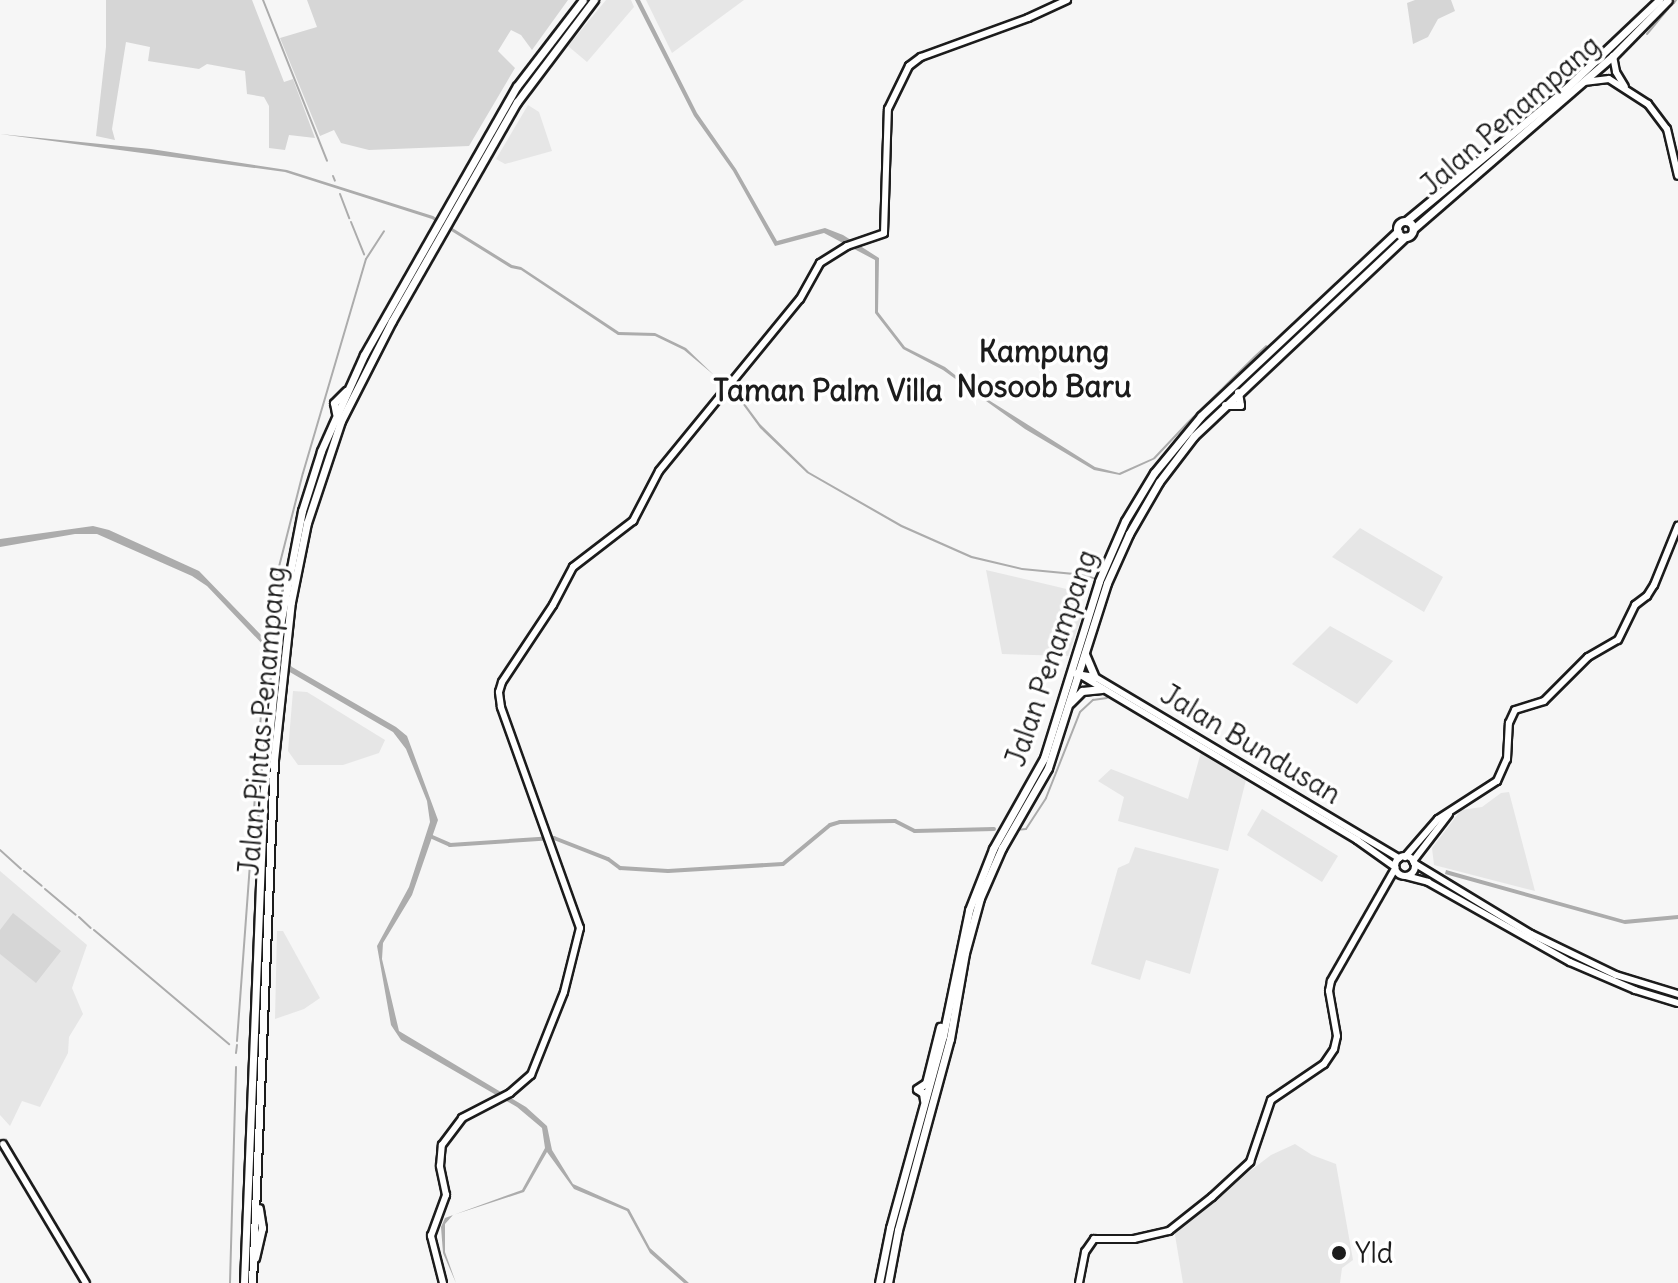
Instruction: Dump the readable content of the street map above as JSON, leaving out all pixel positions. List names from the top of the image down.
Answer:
{
  "streets": {
    "main road": ["Jalan Penampang", "Jalan Pintas Penampang", "Jalan Bundusan"]
  },
  "crossings": [
    ["Jalan Penampang", "Jalan Bundusan"]
  ],
  "districts": ["Kampung Nosoob Baru", "Taman Palm Villa"],
  "places": ["Yld"]
}
